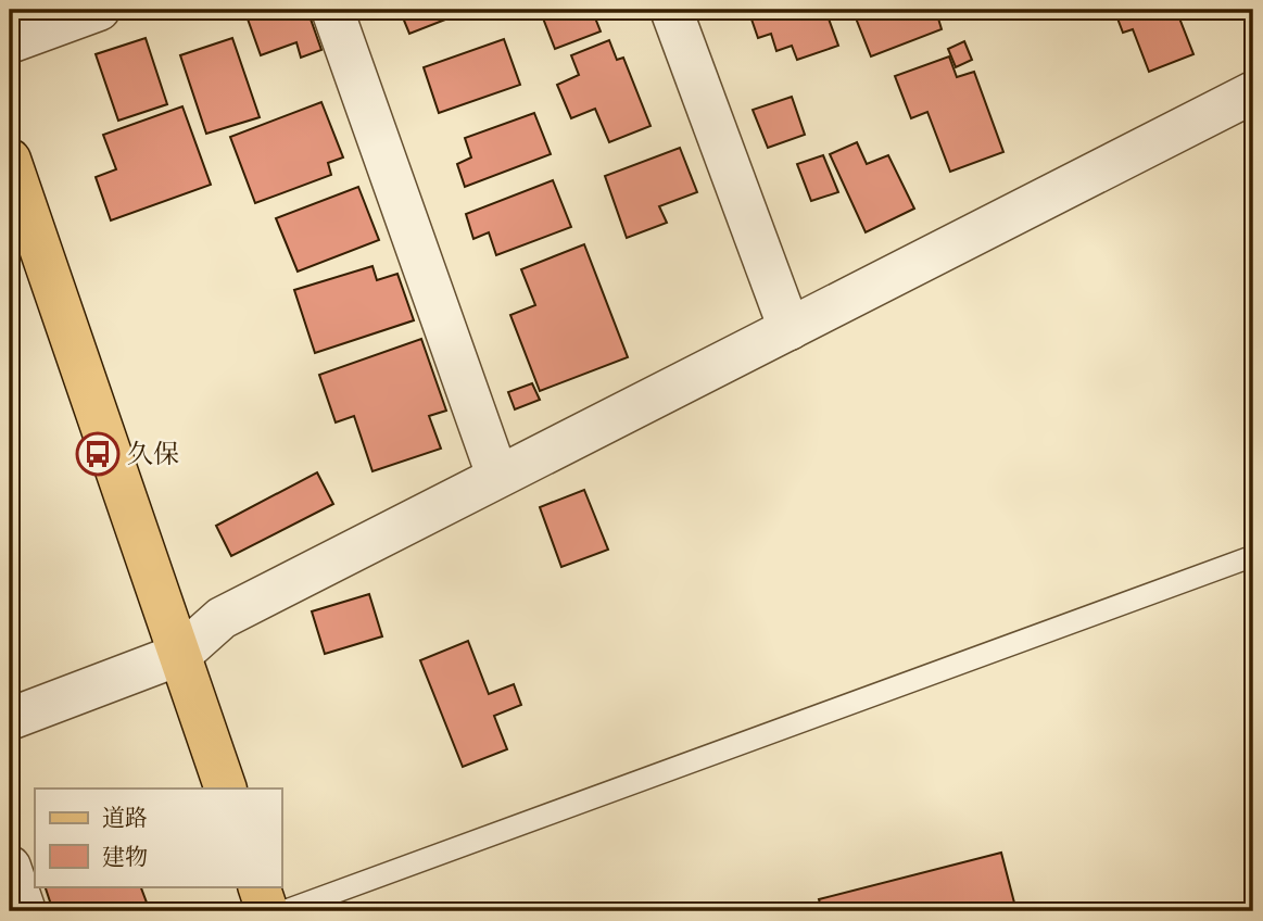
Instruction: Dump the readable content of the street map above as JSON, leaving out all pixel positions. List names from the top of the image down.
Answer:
{
  "places": {
    "bus stop": ["久保"]
  },
  "legend": ["道路", "建物"]
}
